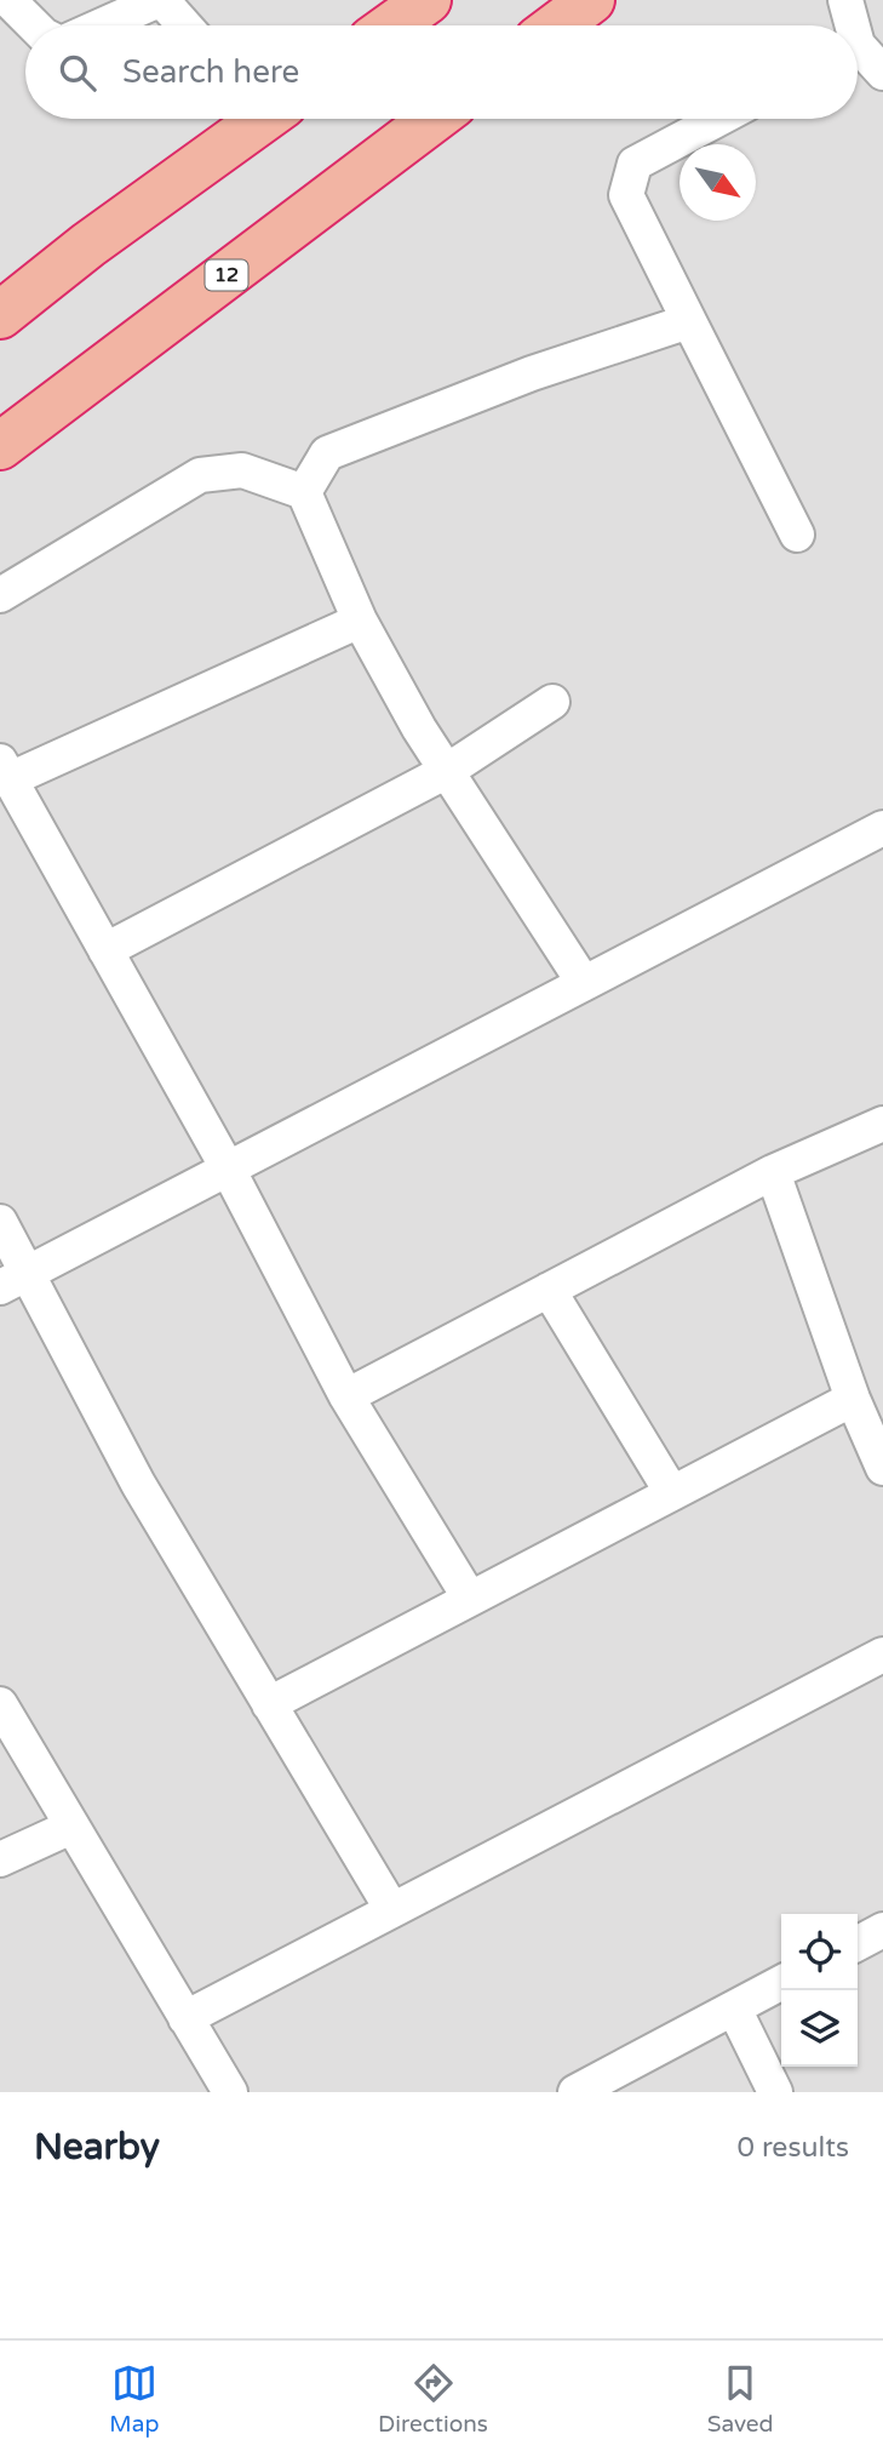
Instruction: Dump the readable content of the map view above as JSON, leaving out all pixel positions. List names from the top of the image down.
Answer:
{
  "streets": {
    "highway": ["12"]
  },
  "north": "bottom right",
  "page": {
    "search": "Search here",
    "heading": ["Nearby", "0 results"],
    "nav": ["Map", "Directions", "Saved"]
  }
}
